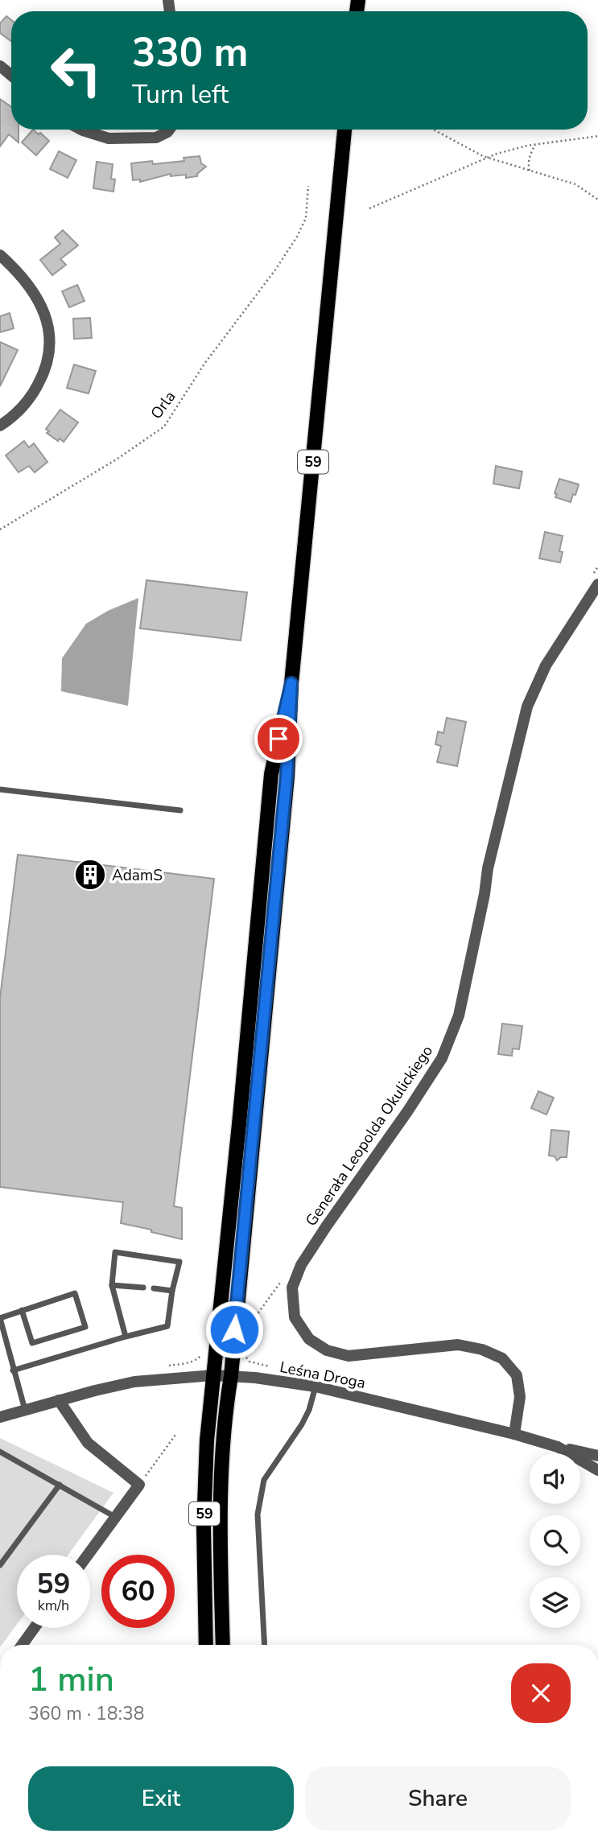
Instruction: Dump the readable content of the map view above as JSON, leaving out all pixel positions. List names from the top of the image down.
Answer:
{
  "streets": {
    "main road": ["59"],
    "street": ["Generała Leopolda Okulickiego", "Leśna Droga"],
    "path": ["Orla"]
  },
  "crossings": [
    ["59", "Leśna Droga"],
    ["Generała Leopolda Okulickiego", "Leśna Droga"]
  ],
  "places": {
    "building": ["AdamS"]
  },
  "page": {
    "turn": ["330 m", "Turn left"],
    "speed": "59 km/h",
    "limit": "60",
    "heading": ["1 min", "360 m · 18:38"],
    "buttons": ["Exit", "Share"]
  }
}
